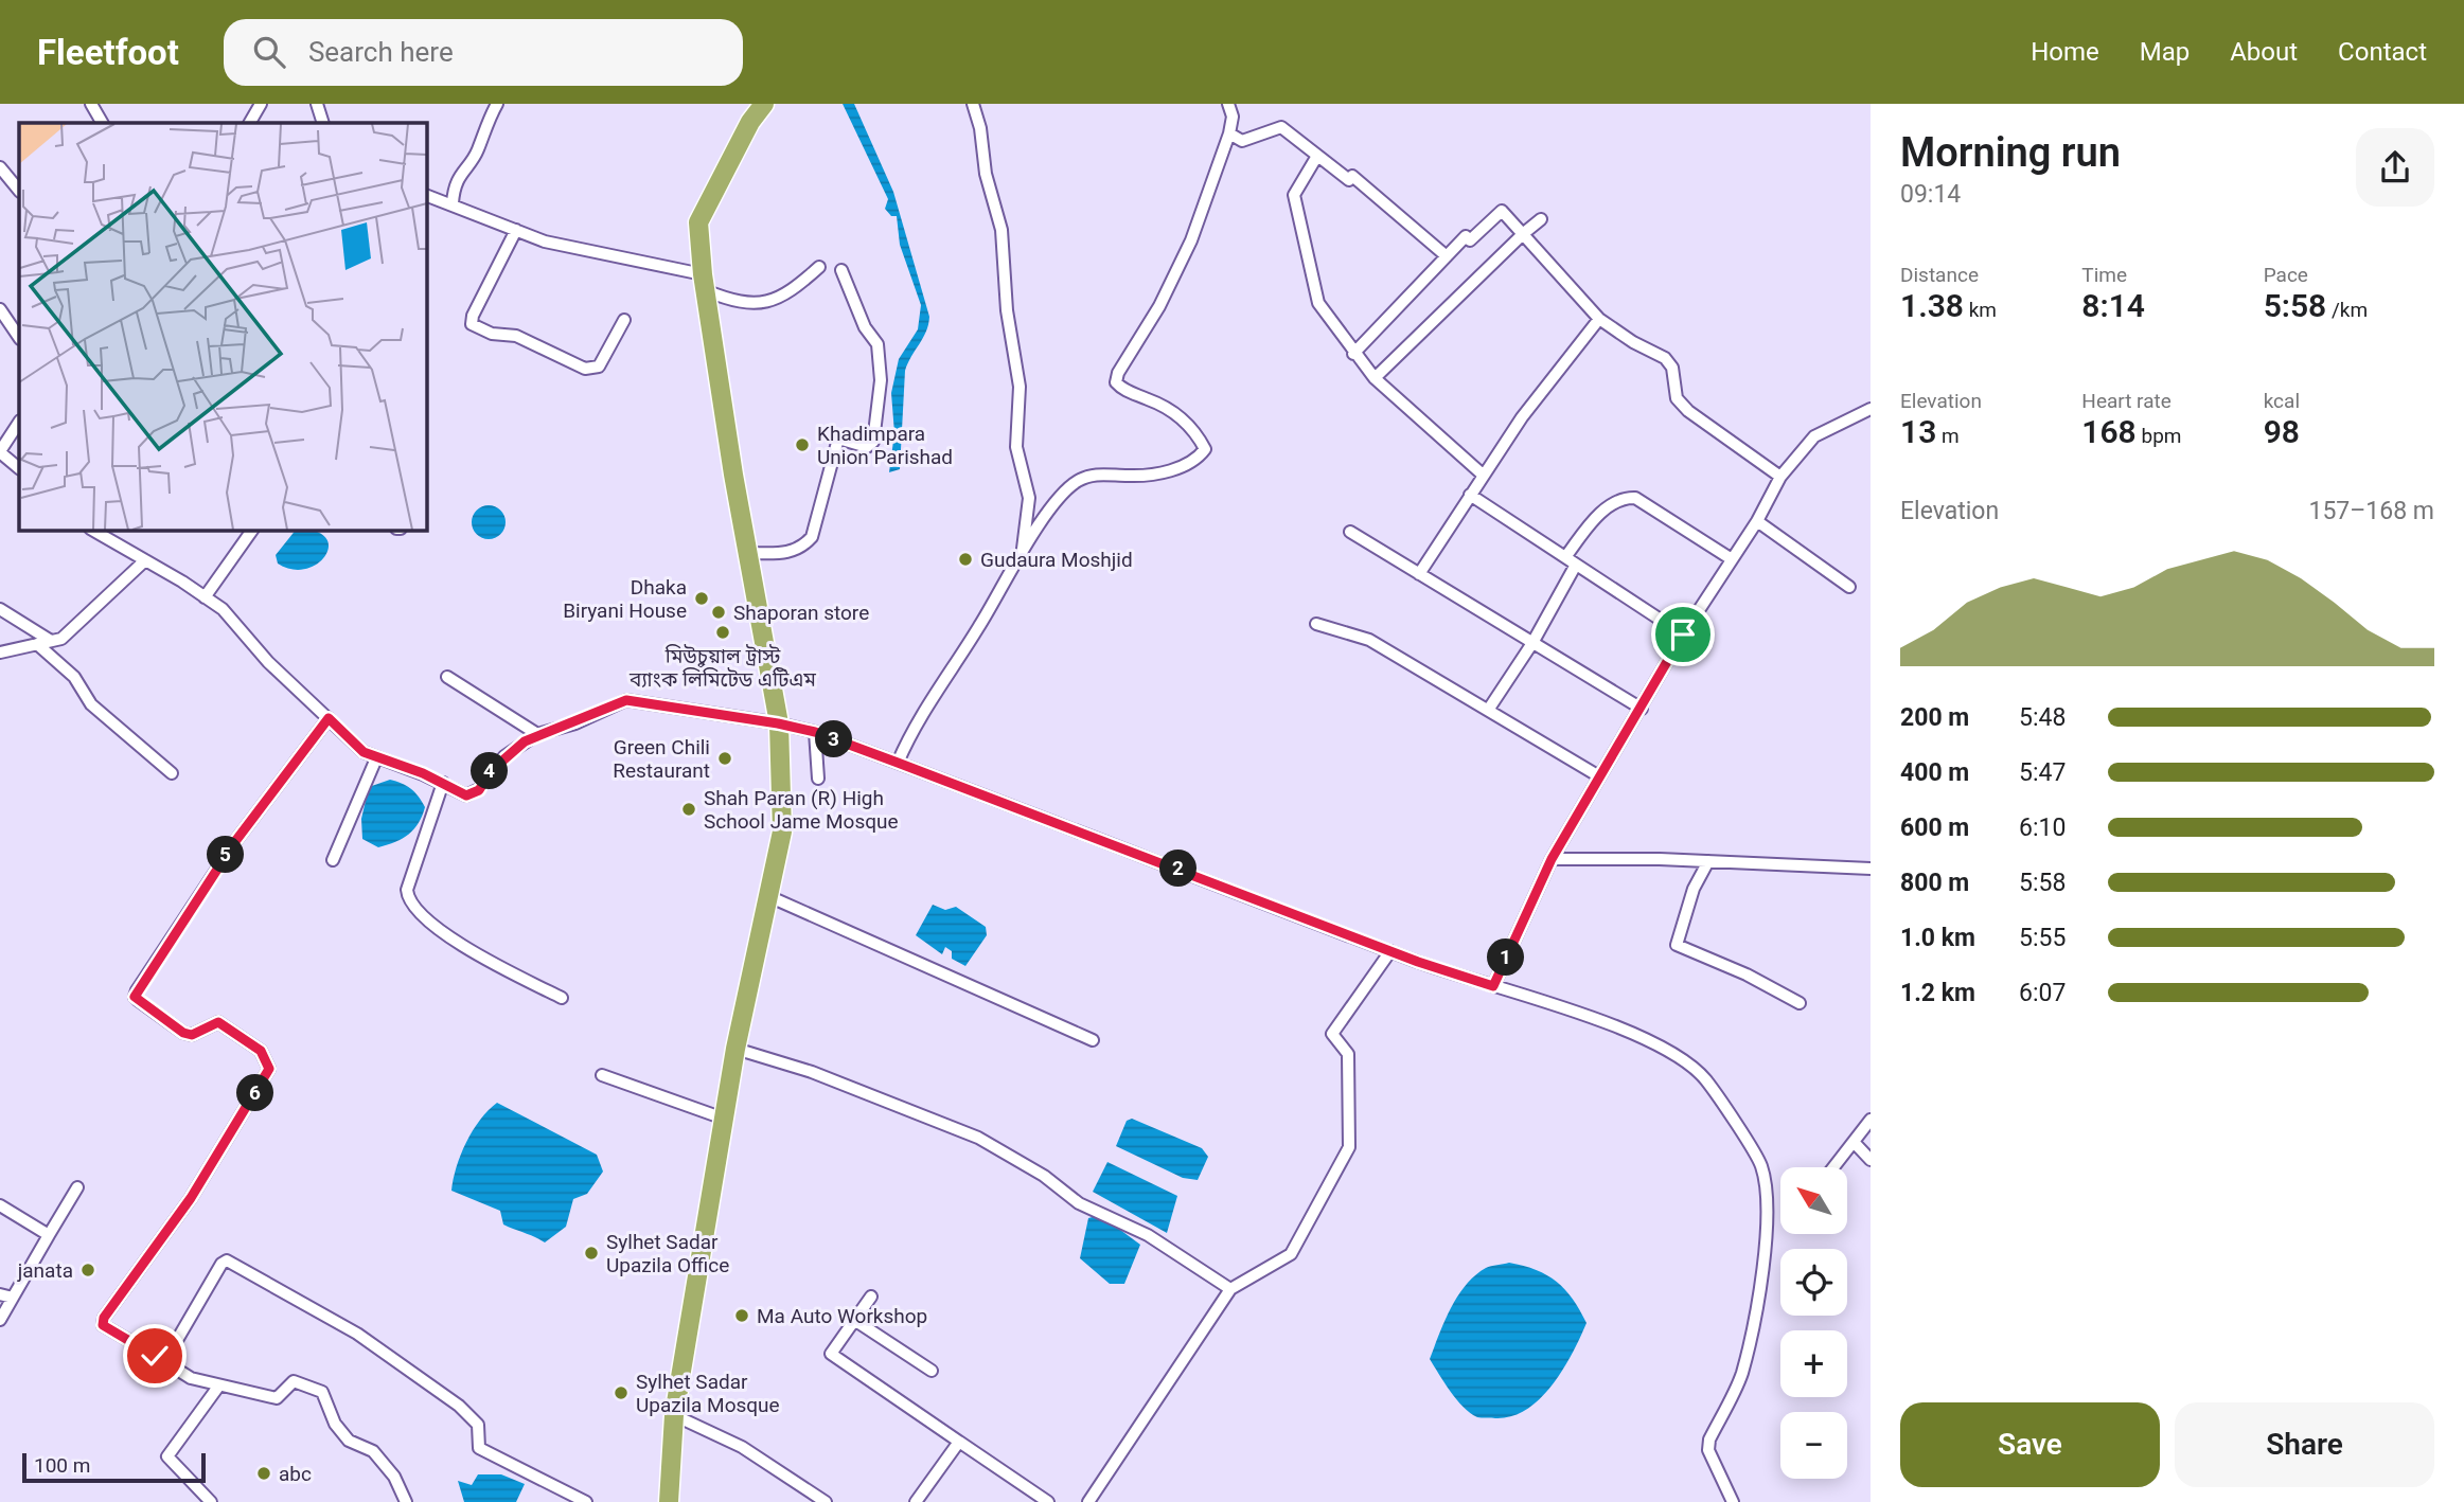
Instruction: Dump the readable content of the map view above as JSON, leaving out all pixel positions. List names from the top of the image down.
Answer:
{
  "places": [
    "Khadimpara Union Parishad",
    "Gudaura Moshjid",
    "Dhaka Biryani House",
    "Shaporan store",
    "মিউচুয়াল ট্রাস্ট ব্যাংক লিমিটেড এটিএম",
    "Green Chili Restaurant",
    "Shah Paran (R) High School Jame Mosque",
    "Sylhet Sadar Upazila Office",
    "janata",
    "Ma Auto Workshop",
    "Sylhet Sadar Upazila Mosque",
    "abc"
  ],
  "scale_bar": "100 m",
  "north": "top left",
  "page": {
    "header": "Fleetfoot",
    "search": "Search here",
    "nav": [
      "Home",
      "Map",
      "About",
      "Contact"
    ],
    "heading": ["Morning run", "09:14"],
    "stats": [
      ["Distance", "1.38 km"],
      ["Time", "8:14"],
      ["Pace", "5:58 /km"],
      ["Elevation", "13 m"],
      ["Heart rate", "168 bpm"],
      ["kcal", "98"]
    ],
    "chart": ["Elevation", "157–168 m"],
    "list": [
      {
        "name": "200 m",
        "note": "5:48"
      },
      {
        "name": "400 m",
        "note": "5:47"
      },
      {
        "name": "600 m",
        "note": "6:10"
      },
      {
        "name": "800 m",
        "note": "5:58"
      },
      {
        "name": "1.0 km",
        "note": "5:55"
      },
      {
        "name": "1.2 km",
        "note": "6:07"
      }
    ],
    "pins": [
      "3",
      "4",
      "5",
      "2",
      "1",
      "6"
    ],
    "map_buttons": ["+", "−"],
    "buttons": ["Save", "Share"],
    "scale": "100 m"
  }
}
